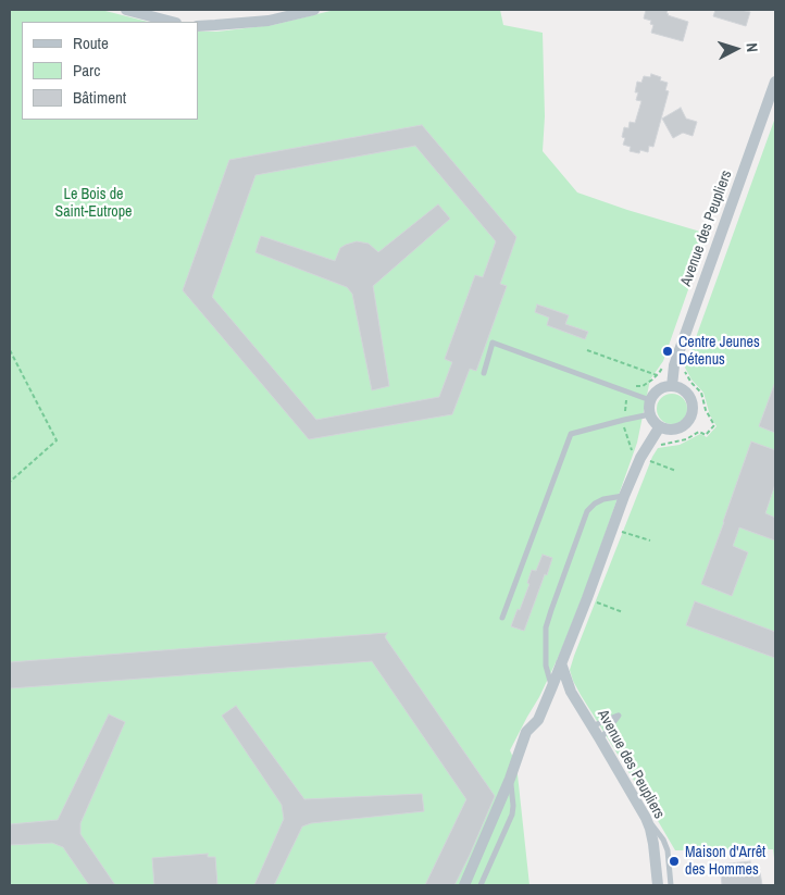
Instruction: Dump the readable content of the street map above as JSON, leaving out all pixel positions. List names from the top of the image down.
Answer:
{
  "streets": {
    "street": ["Avenue des Peupliers"]
  },
  "parks": ["Le Bois de Saint-Eutrope"],
  "places": ["Centre Jeunes Détenus", "Maison d'Arrêt des Hommes"],
  "legend": ["Route", "Parc", "Bâtiment"],
  "north": "right"
}
